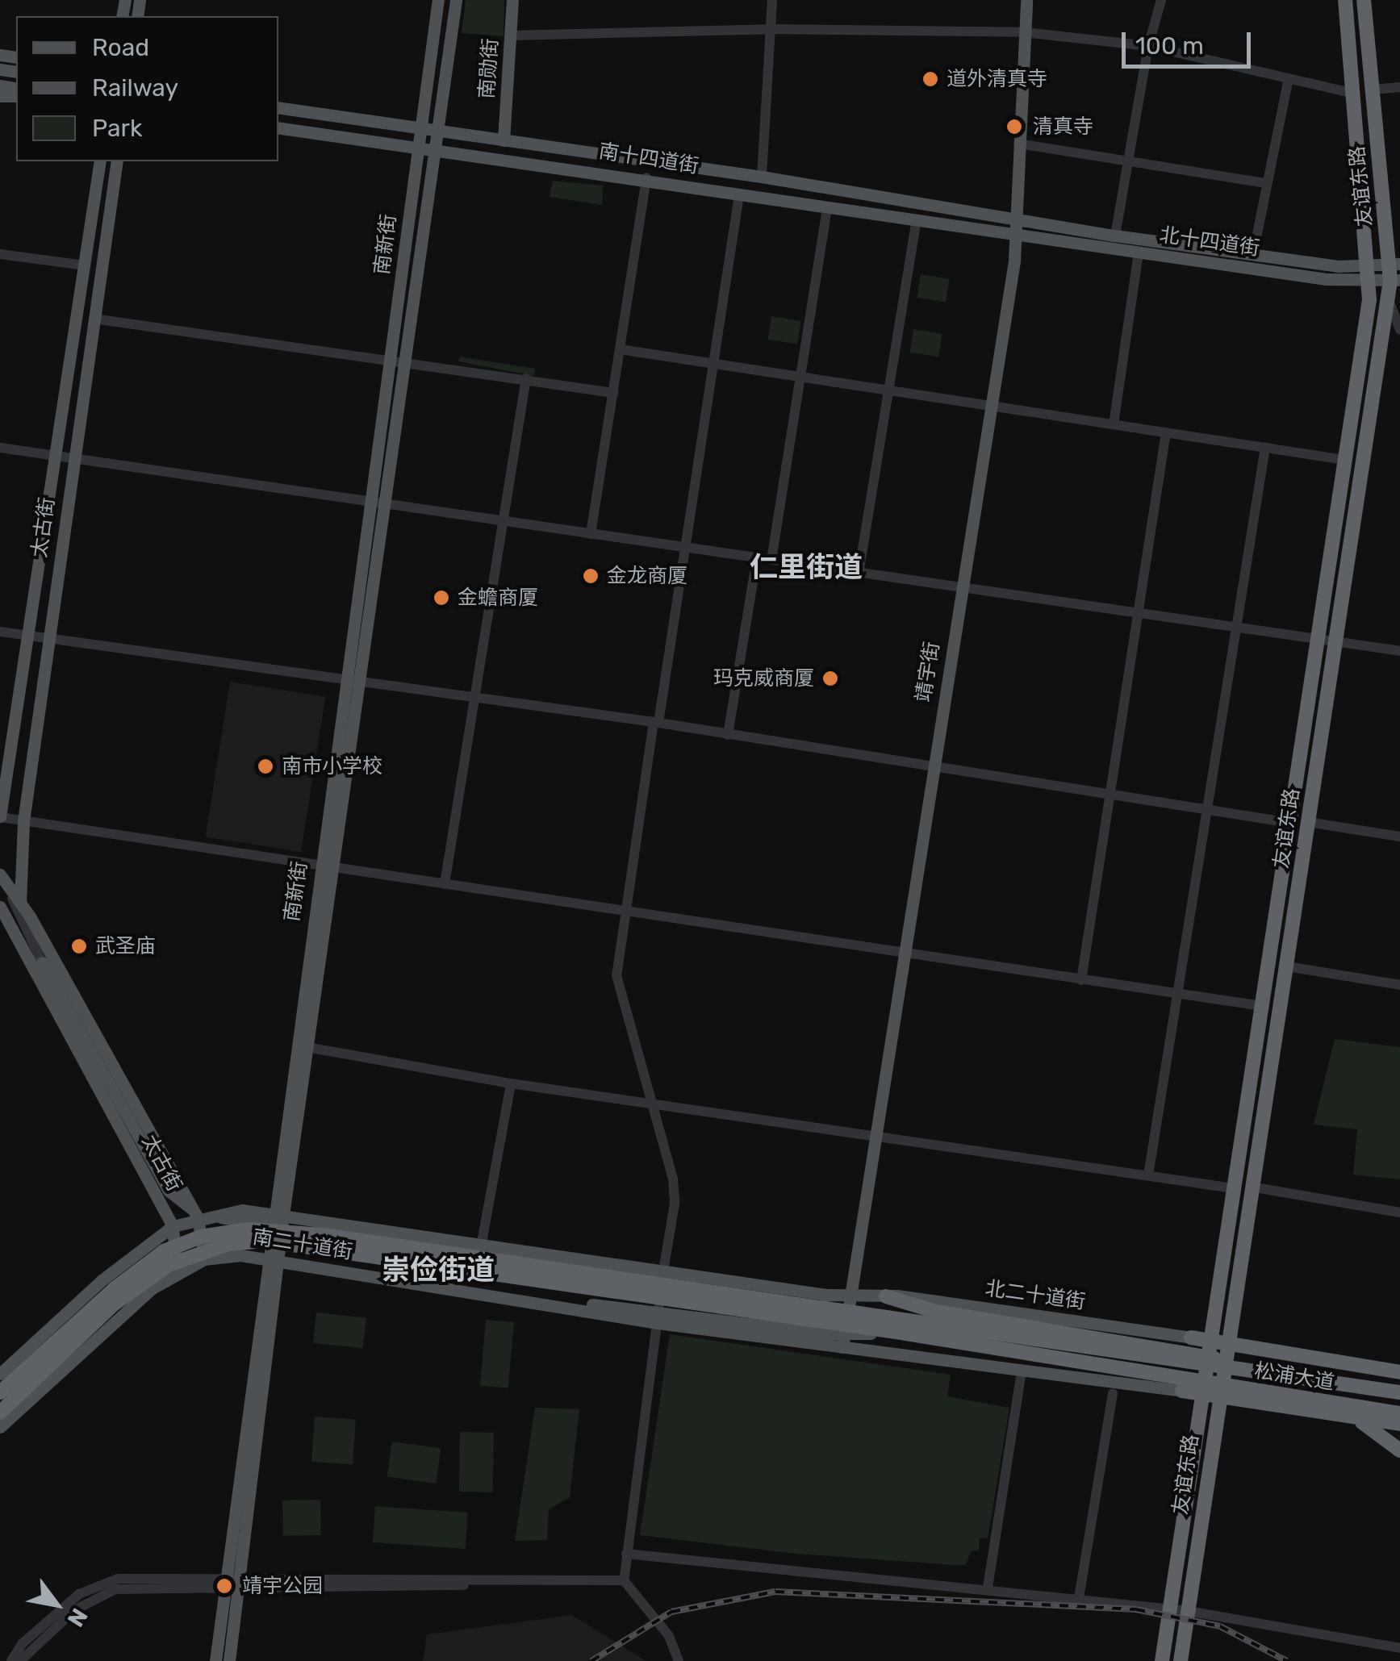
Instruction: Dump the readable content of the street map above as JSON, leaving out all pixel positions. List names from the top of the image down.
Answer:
{
  "streets": {
    "highway": ["友谊东路", "北二十道街", "松浦大道"],
    "main road": [
      "南勋街",
      "南十四道街",
      "北十四道街",
      "南新街",
      "太古街",
      "靖宇街",
      "南二十道街"
    ]
  },
  "crossings": [
    ["南勋街", "北十四道街"],
    ["南勋街", "南新街"],
    ["南十四道街", "北十四道街"],
    ["南十四道街", "南新街"],
    ["南十四道街", "靖宇街"],
    ["友谊东路", "北十四道街"],
    ["友谊东路", "北二十道街"],
    ["北十四道街", "南新街"],
    ["北十四道街", "靖宇街"],
    ["南新街", "南二十道街"],
    ["太古街", "南二十道街"],
    ["太古街", "松浦大道"],
    ["靖宇街", "北二十道街"],
    ["南二十道街", "北二十道街"]
  ],
  "districts": ["仁里街道", "崇俭街道"],
  "places": [
    "道外清真寺",
    "清真寺",
    "金龙商厦",
    "金蟾商厦",
    "玛克威商厦",
    "南市小学校",
    "武圣庙",
    "靖宇公园"
  ],
  "legend": ["Road", "Railway", "Park"],
  "scale_bar": "100 m",
  "north": "bottom right"
}
